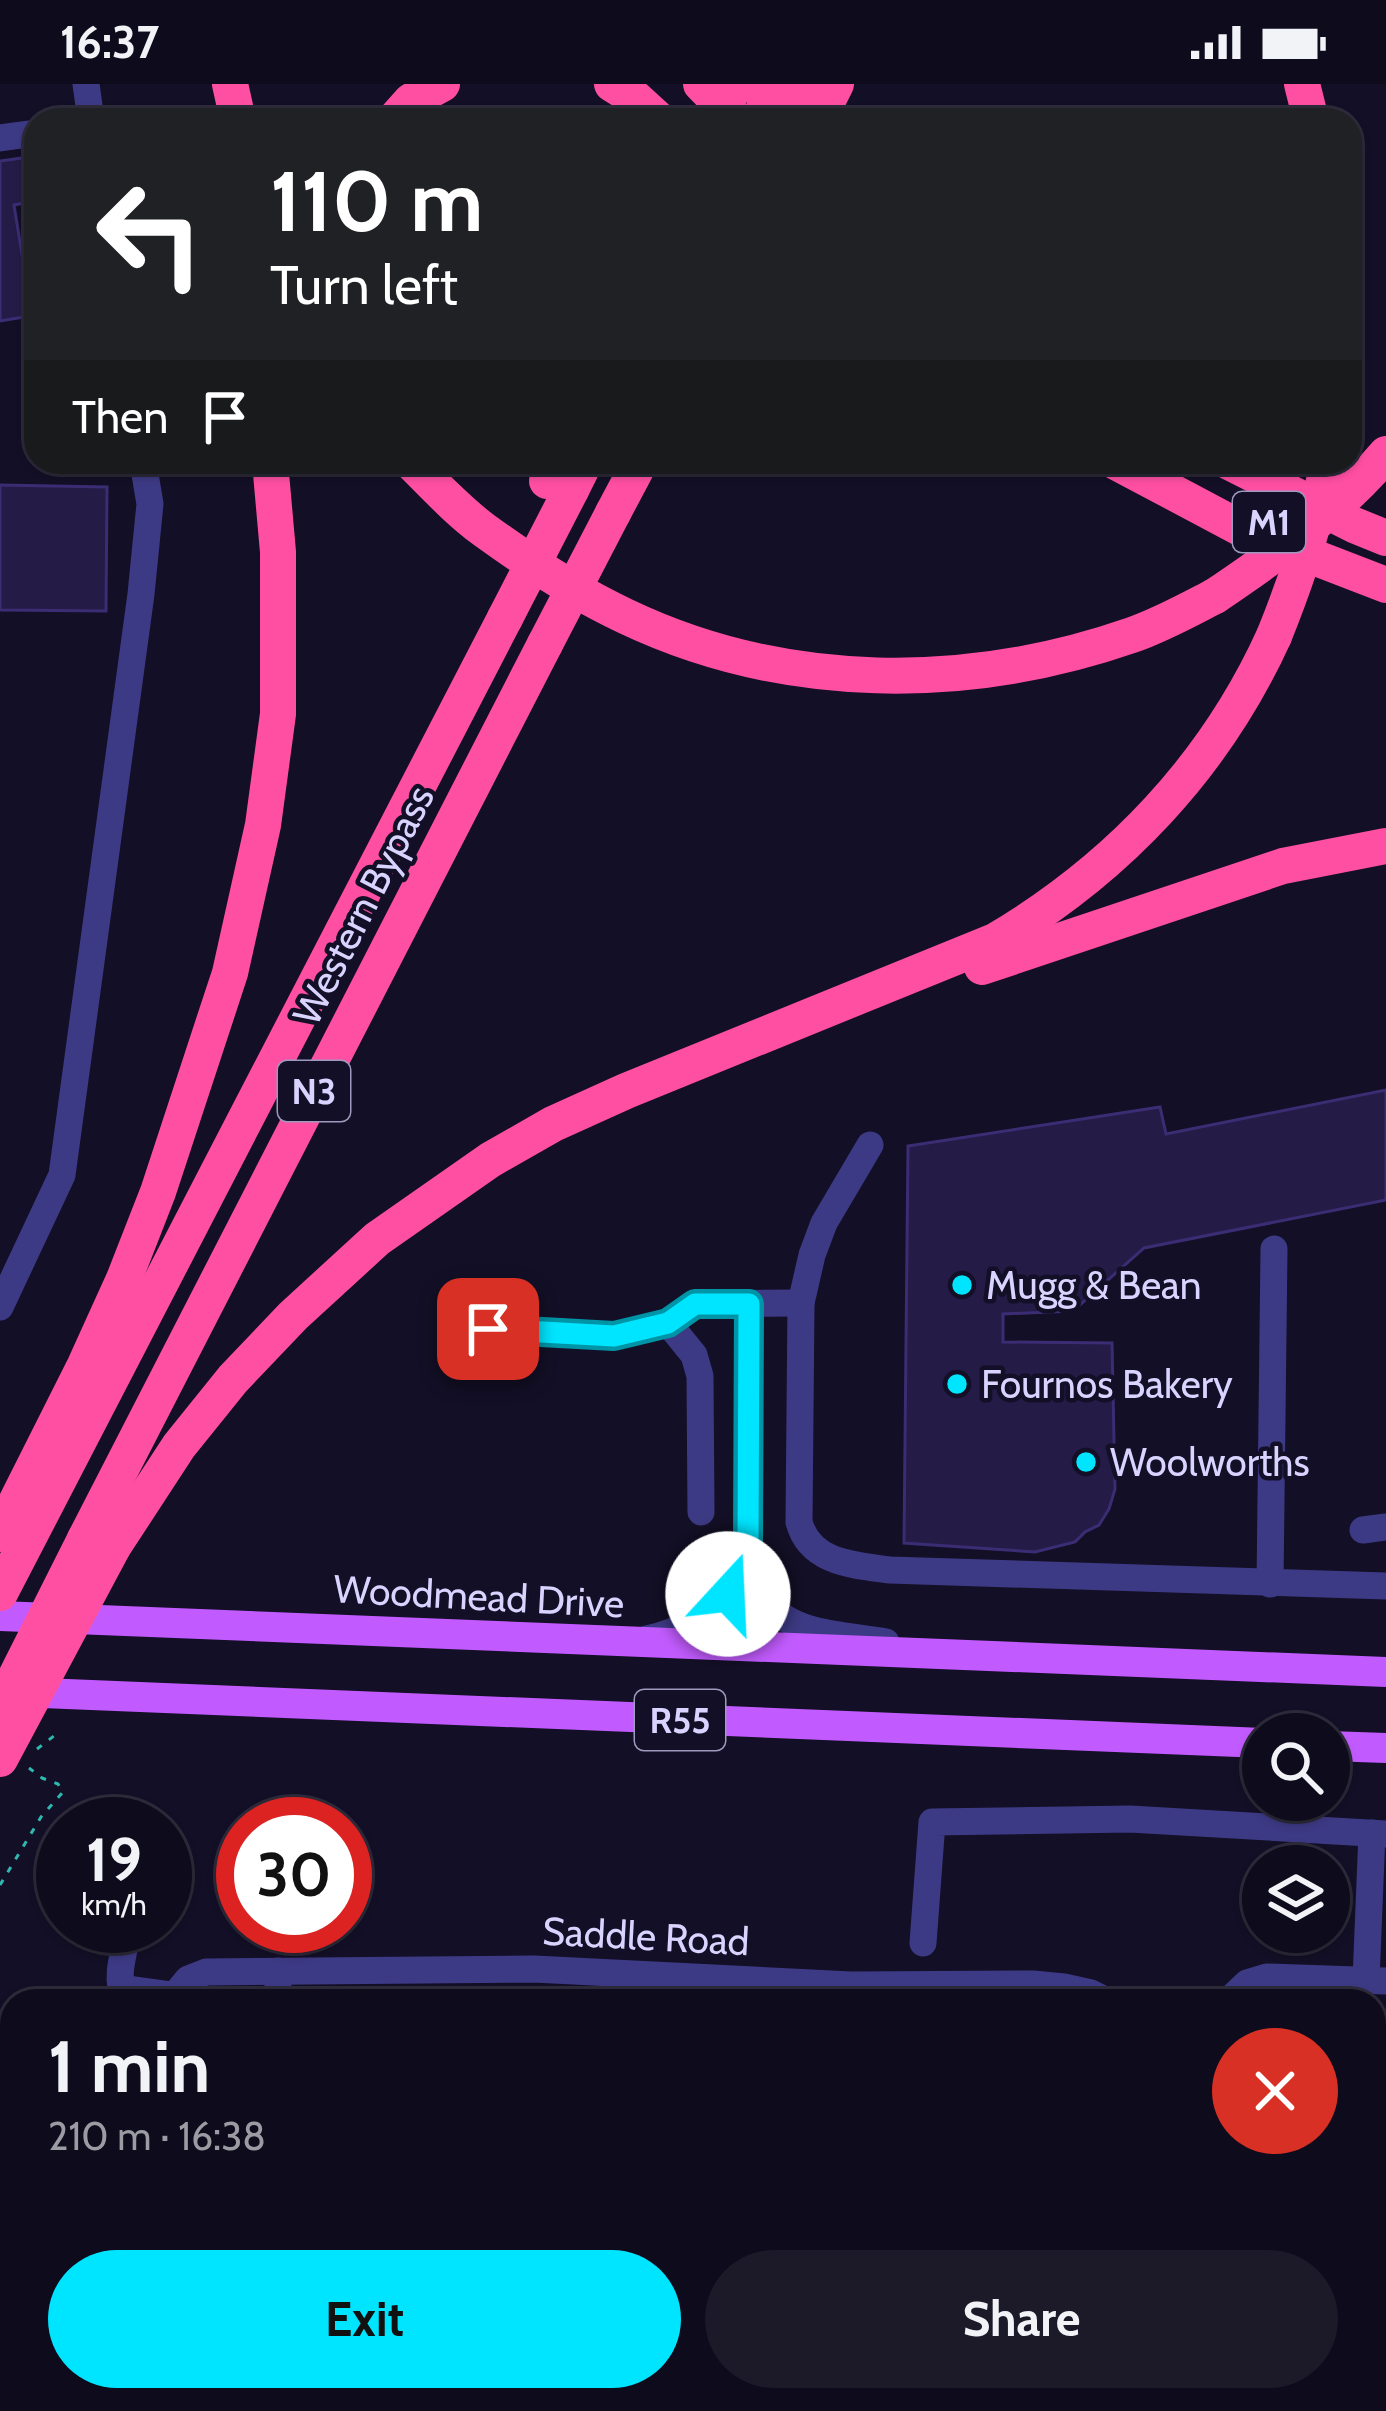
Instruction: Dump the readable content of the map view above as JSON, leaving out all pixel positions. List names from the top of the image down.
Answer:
{
  "streets": {
    "highway": ["M1", "Western Bypass", "N3"],
    "main road": ["Woodmead Drive", "R55"],
    "street": ["Saddle Road"]
  },
  "places": ["Mugg & Bean", "Fournos Bakery", "Woolworths"],
  "page": {
    "status": "16:37",
    "turn": ["110 m", "Turn left"],
    "then": "Then",
    "speed": "19 km/h",
    "limit": "30",
    "heading": ["1 min", "210 m · 16:38"],
    "buttons": ["Exit", "Share"]
  }
}
